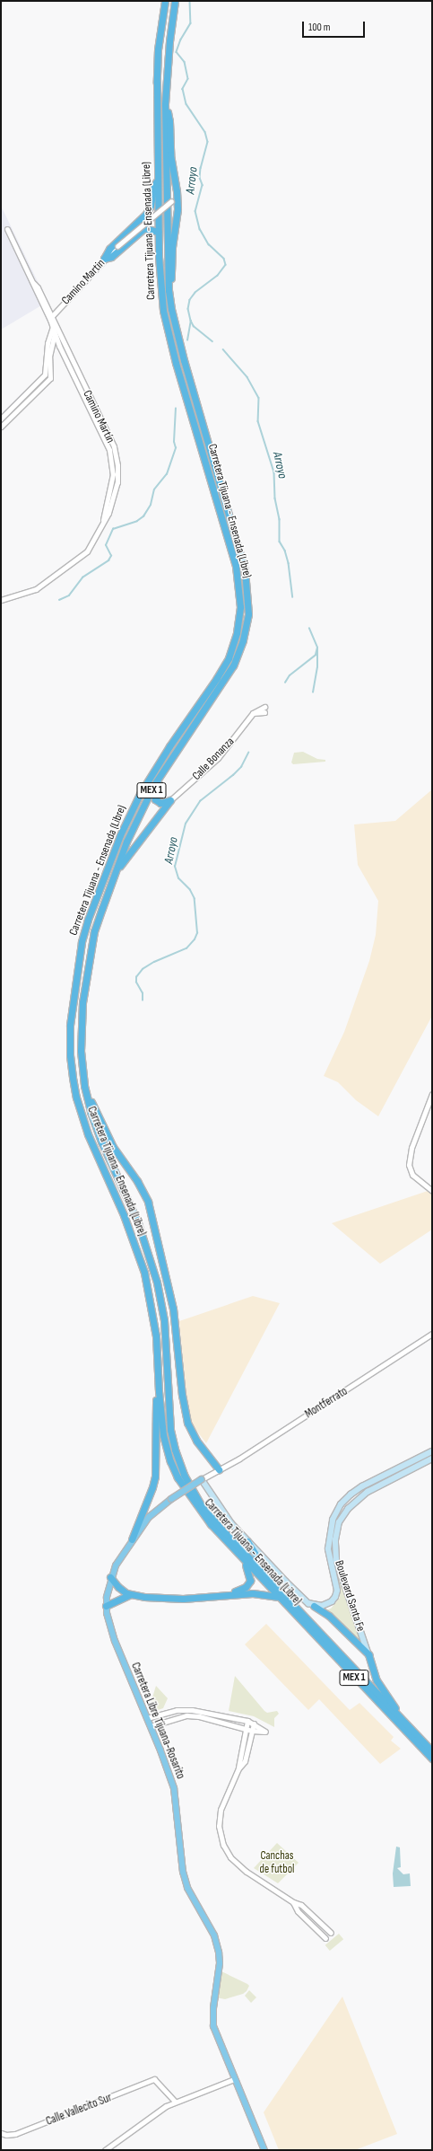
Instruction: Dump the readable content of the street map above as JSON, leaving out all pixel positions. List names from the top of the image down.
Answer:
{
  "streets": {
    "highway": ["Carretera Tijuana - Ensenada (Libre)", "MEX 1"],
    "main road": ["Boulevard Santa Fe", "Carretera Libre Tijuana-Rosarito"],
    "street": [
      "Camino Martin",
      "Camino Martín",
      "Calle Bonanza",
      "Montferrato",
      "Calle Vallecito Sur"
    ]
  },
  "crossings": [
    ["Camino Martin", "Camino Martín"],
    ["Montferrato", "Carretera Libre Tijuana-Rosarito"]
  ],
  "water": ["Arroyo"],
  "parks": ["Canchas de futbol"],
  "scale_bar": "100 m"
}
